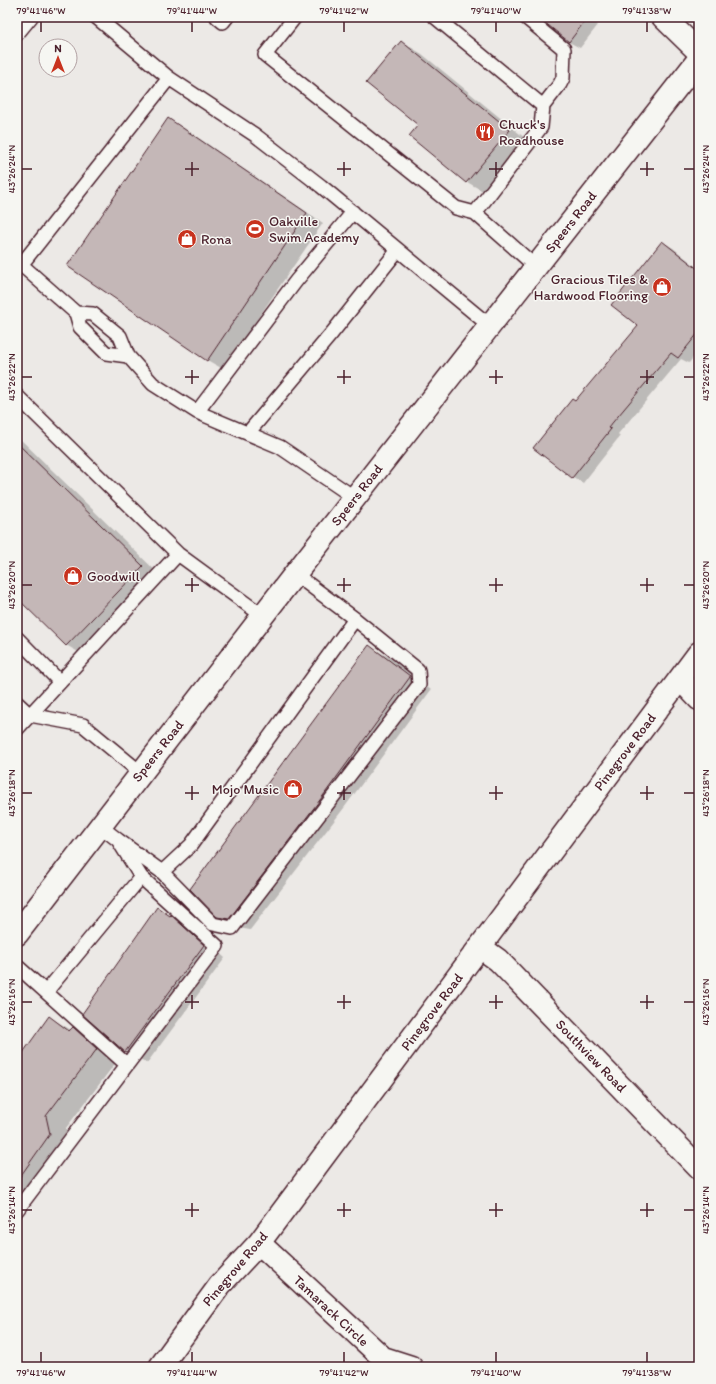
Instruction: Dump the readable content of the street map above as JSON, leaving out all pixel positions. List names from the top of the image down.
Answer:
{
  "streets": {
    "street": [
      "Speers Road",
      "Pinegrove Road",
      "Southview Road",
      "Tamarack Circle"
    ]
  },
  "crossings": [
    ["Pinegrove Road", "Southview Road"],
    ["Pinegrove Road", "Tamarack Circle"]
  ],
  "places": {
    "restaurant": ["Chuck's Roadhouse"],
    "sports": ["Oakville Swim Academy"],
    "shop": [
      "Rona",
      "Gracious Tiles & Hardwood Flooring",
      "Goodwill",
      "Mojo Music"
    ]
  },
  "north": "top",
  "coordinates": [
    "79°41'46\"W",
    "79°41'44\"W",
    "79°41'42\"W",
    "79°41'40\"W",
    "79°41'38\"W",
    "43°26'24\"N",
    "43°26'22\"N",
    "43°26'20\"N",
    "43°26'18\"N",
    "43°26'16\"N",
    "43°26'14\"N"
  ]
}
